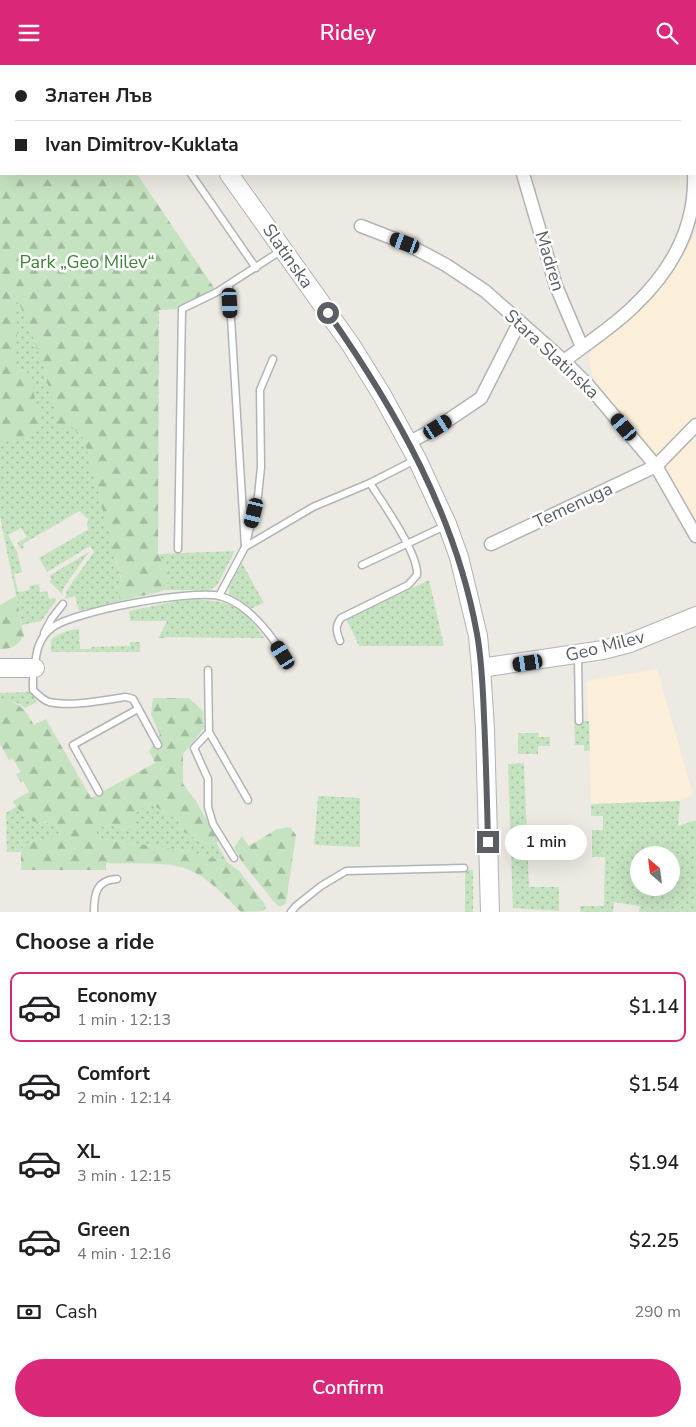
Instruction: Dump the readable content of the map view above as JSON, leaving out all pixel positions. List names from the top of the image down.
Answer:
{
  "streets": {
    "street": [
      "Slatinska",
      "Madren",
      "Stara Slatinska",
      "Temenuga",
      "Geo Milev"
    ]
  },
  "crossings": [
    ["Slatinska", "Geo Milev"],
    ["Stara Slatinska", "Temenuga"]
  ],
  "parks": ["Park „Geo Milev“"],
  "north": "top left",
  "page": {
    "header": "Ridey",
    "banner": ["Златен Лъв", "Ivan Dimitrov-Kuklata"],
    "bubble": "1 min",
    "heading": "Choose a ride",
    "list": [
      {
        "name": "Economy",
        "note": "1 min · 12:13",
        "value": "$1.14"
      },
      {
        "name": "Comfort",
        "note": "2 min · 12:14",
        "value": "$1.54"
      },
      {
        "name": "XL",
        "note": "3 min · 12:15",
        "value": "$1.94"
      },
      {
        "name": "Green",
        "note": "4 min · 12:16",
        "value": "$2.25"
      }
    ],
    "pay": ["Cash", "290 m"],
    "buttons": "Confirm"
  }
}
